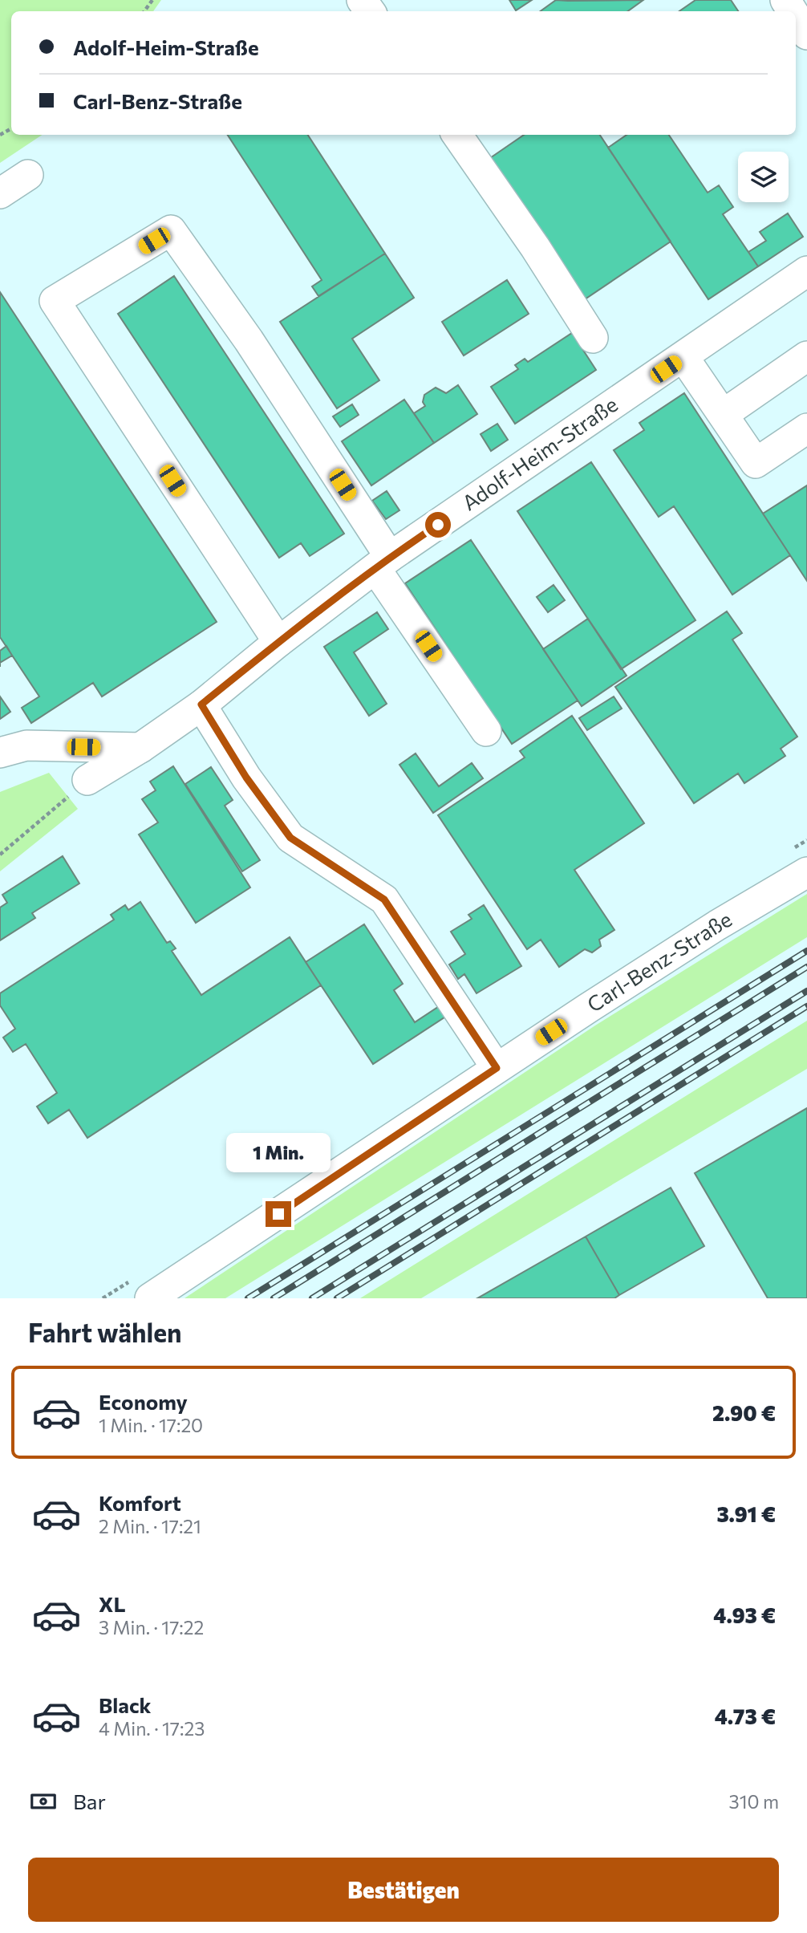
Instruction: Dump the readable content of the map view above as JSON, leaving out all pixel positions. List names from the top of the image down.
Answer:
{
  "streets": {
    "street": ["Adolf-Heim-Straße", "Carl-Benz-Straße"]
  },
  "page": {
    "banner": ["Adolf-Heim-Straße", "Carl-Benz-Straße"],
    "bubble": "1 Min.",
    "heading": "Fahrt wählen",
    "list": [
      {
        "name": "Economy",
        "note": "1 Min. · 17:20",
        "value": "2.90 €"
      },
      {
        "name": "Komfort",
        "note": "2 Min. · 17:21",
        "value": "3.91 €"
      },
      {
        "name": "XL",
        "note": "3 Min. · 17:22",
        "value": "4.93 €"
      },
      {
        "name": "Black",
        "note": "4 Min. · 17:23",
        "value": "4.73 €"
      }
    ],
    "pay": ["Bar", "310 m"],
    "buttons": "Bestätigen"
  }
}
